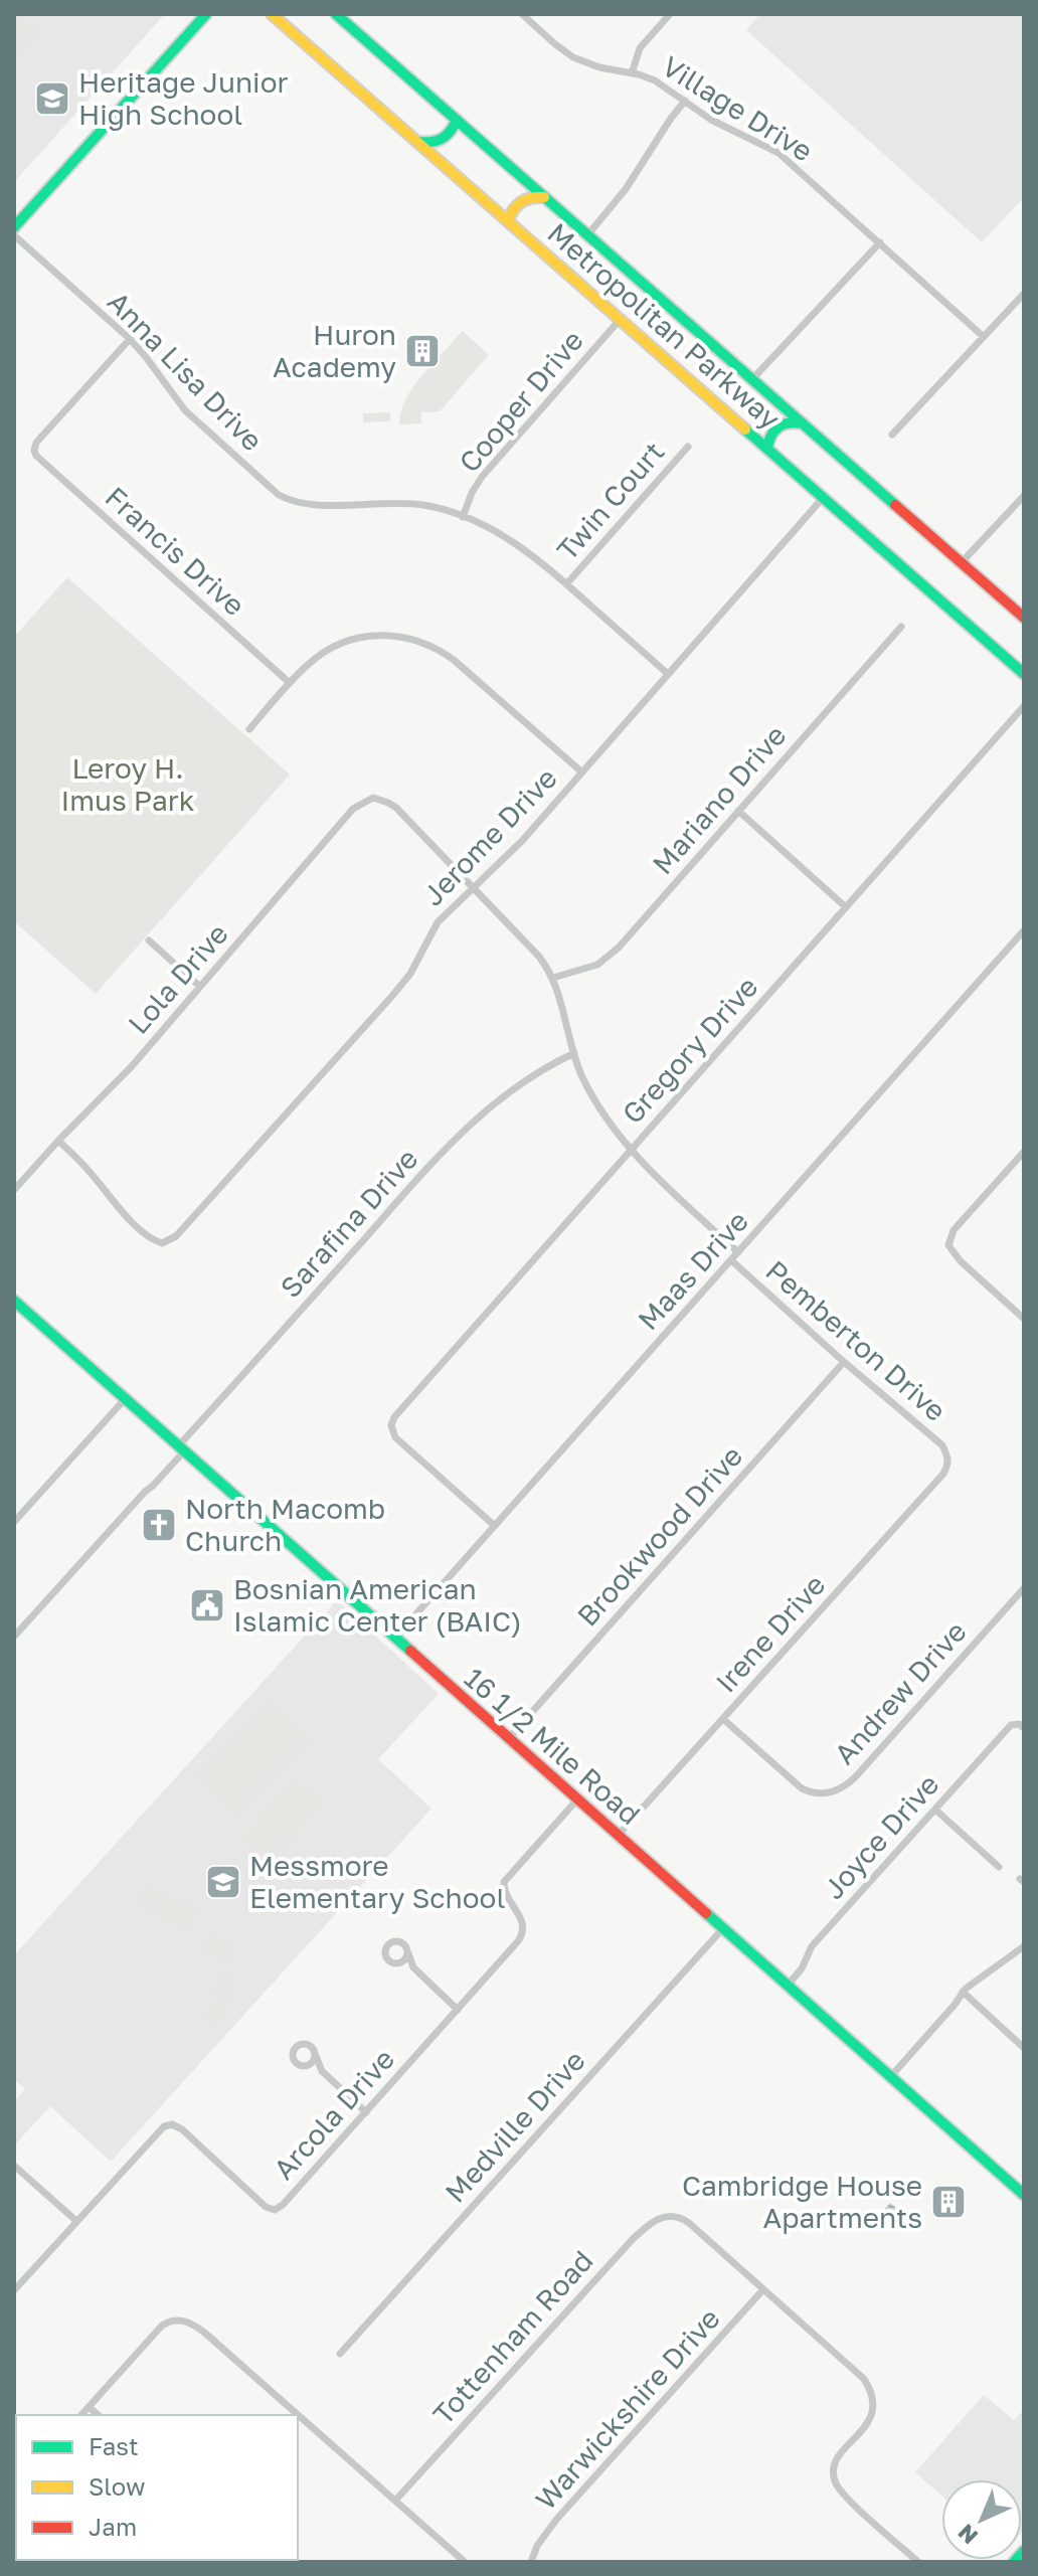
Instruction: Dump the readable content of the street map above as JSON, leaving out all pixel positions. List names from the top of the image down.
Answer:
{
  "streets": {
    "main road": ["Metropolitan Parkway", "16 1/2 Mile Road"],
    "street": [
      "Village Drive",
      "Anna Lisa Drive",
      "Cooper Drive",
      "Twin Court",
      "Francis Drive",
      "Mariano Drive",
      "Jerome Drive",
      "Lola Drive",
      "Gregory Drive",
      "Sarafina Drive",
      "Maas Drive",
      "Pemberton Drive",
      "Brookwood Drive",
      "Irene Drive",
      "Andrew Drive",
      "Joyce Drive",
      "Arcola Drive",
      "Medville Drive",
      "Tottenham Road",
      "Warwickshire Drive"
    ]
  },
  "crossings": [
    ["Metropolitan Parkway", "Cooper Drive"],
    ["Metropolitan Parkway", "Jerome Drive"],
    ["Anna Lisa Drive", "Cooper Drive"],
    ["Anna Lisa Drive", "Twin Court"],
    ["Anna Lisa Drive", "Francis Drive"],
    ["Anna Lisa Drive", "Jerome Drive"],
    ["Mariano Drive", "Pemberton Drive"],
    ["Jerome Drive", "Lola Drive"],
    ["Jerome Drive", "Pemberton Drive"],
    ["Lola Drive", "Pemberton Drive"],
    ["Gregory Drive", "Maas Drive"],
    ["Gregory Drive", "Pemberton Drive"],
    ["Sarafina Drive", "Pemberton Drive"],
    ["Sarafina Drive", "16 1/2 Mile Road"],
    ["Maas Drive", "Pemberton Drive"],
    ["Maas Drive", "16 1/2 Mile Road"],
    ["Pemberton Drive", "Brookwood Drive"],
    ["Pemberton Drive", "Irene Drive"],
    ["Brookwood Drive", "16 1/2 Mile Road"],
    ["Irene Drive", "Andrew Drive"],
    ["Irene Drive", "16 1/2 Mile Road"],
    ["16 1/2 Mile Road", "Joyce Drive"],
    ["16 1/2 Mile Road", "Arcola Drive"],
    ["16 1/2 Mile Road", "Medville Drive"],
    ["Tottenham Road", "Warwickshire Drive"]
  ],
  "parks": ["Leroy H. Imus Park"],
  "places": {
    "school or university": ["Heritage Junior High School", "Messmore Elementary School"],
    "building": ["Huron Academy", "Cambridge House Apartments"],
    "church": ["North Macomb Church"],
    "public building": ["Bosnian American Islamic Center (BAIC)"]
  },
  "legend": ["Fast", "Slow", "Jam"],
  "north": "bottom left"
}
